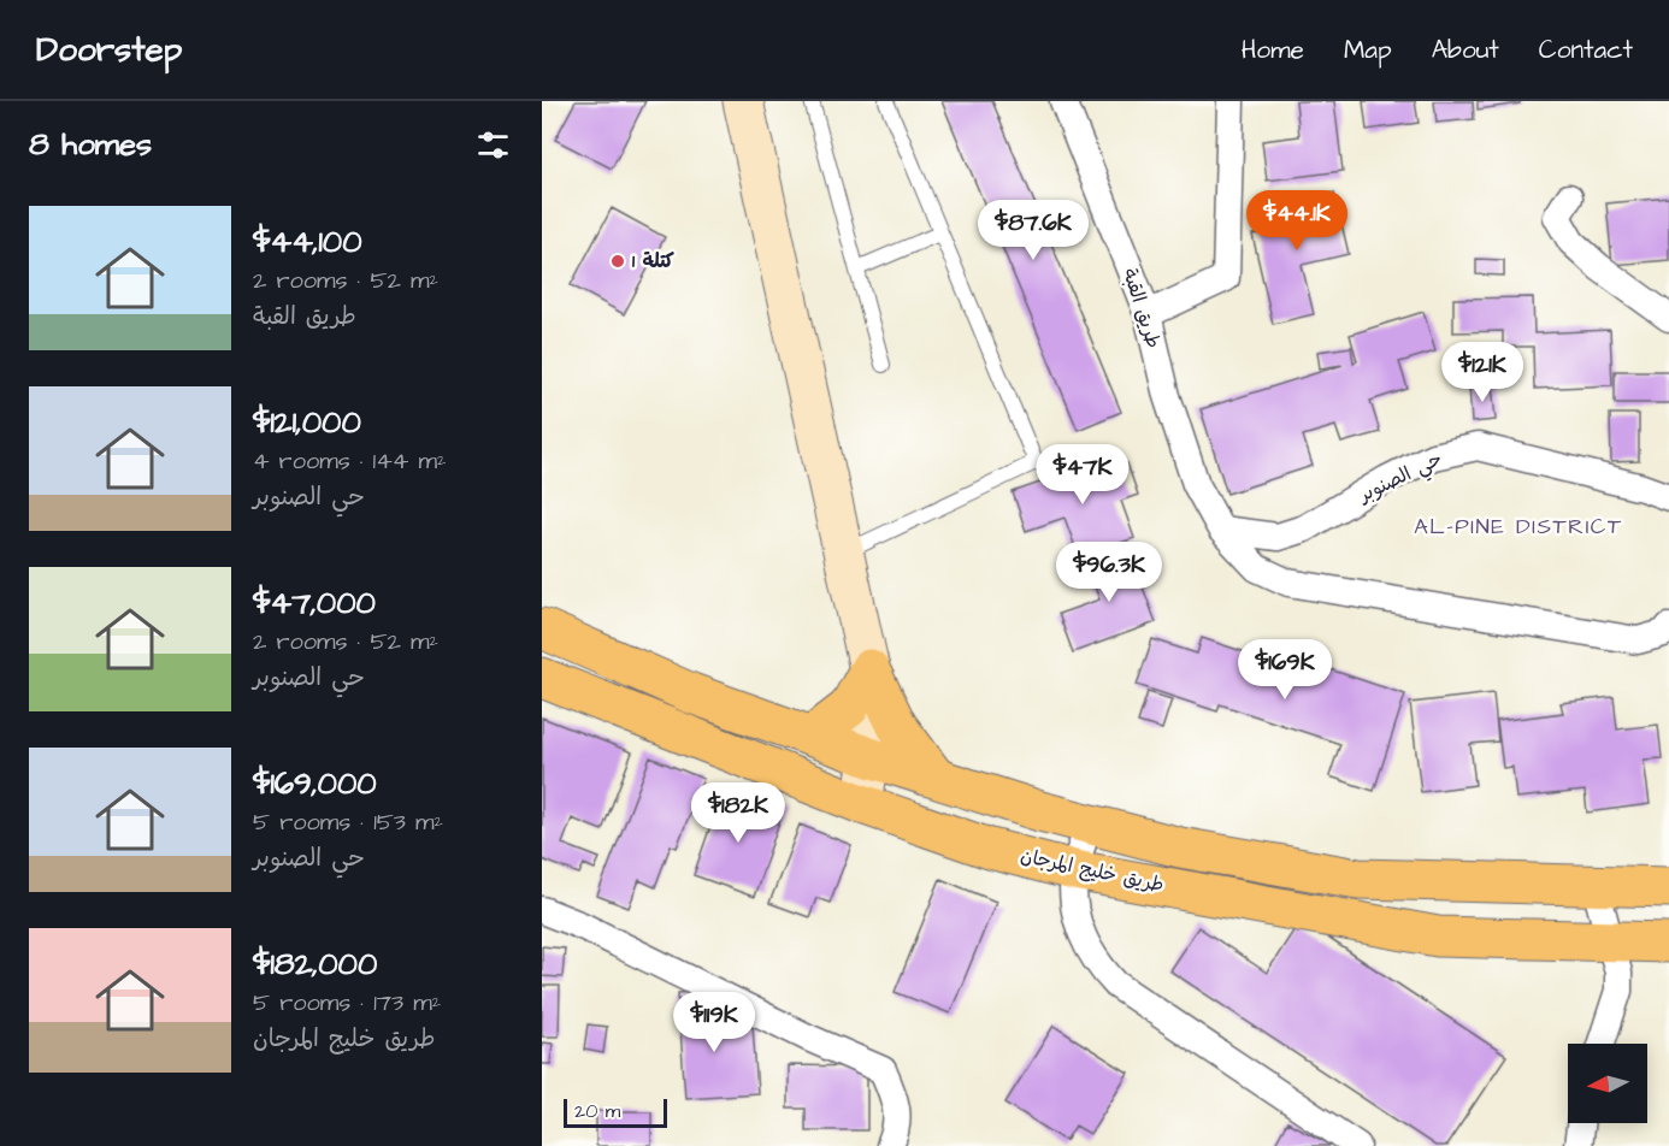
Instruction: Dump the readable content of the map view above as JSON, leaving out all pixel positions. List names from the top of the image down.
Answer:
{
  "streets": {
    "main road": ["طريق خليج المرجان"],
    "street": ["طريق القبة", "حي الصنوبر"]
  },
  "crossings": [
    ["طريق القبة", "حي الصنوبر"]
  ],
  "districts": ["AL-PINE DISTRICT"],
  "places": ["كتلة 1"],
  "scale_bar": "20 m",
  "north": "left",
  "page": {
    "header": "Doorstep",
    "nav": [
      "Home",
      "Map",
      "About",
      "Contact"
    ],
    "heading": "8 homes",
    "list": [
      {
        "name": "$44,100",
        "note": "2 rooms · 52 m² · طريق القبة"
      },
      {
        "name": "$121,000",
        "note": "4 rooms · 144 m² · حي الصنوبر"
      },
      {
        "name": "$47,000",
        "note": "2 rooms · 52 m² · حي الصنوبر"
      },
      {
        "name": "$169,000",
        "note": "5 rooms · 153 m² · حي الصنوبر"
      },
      {
        "name": "$182,000",
        "note": "5 rooms · 173 m² · طريق خليج المرجان"
      }
    ],
    "price": [
      "$44.1K",
      "$87.6K",
      "$121K",
      "$47K",
      "$96.3K",
      "$169K",
      "$182K",
      "$119K"
    ],
    "scale": "20 m"
  }
}
